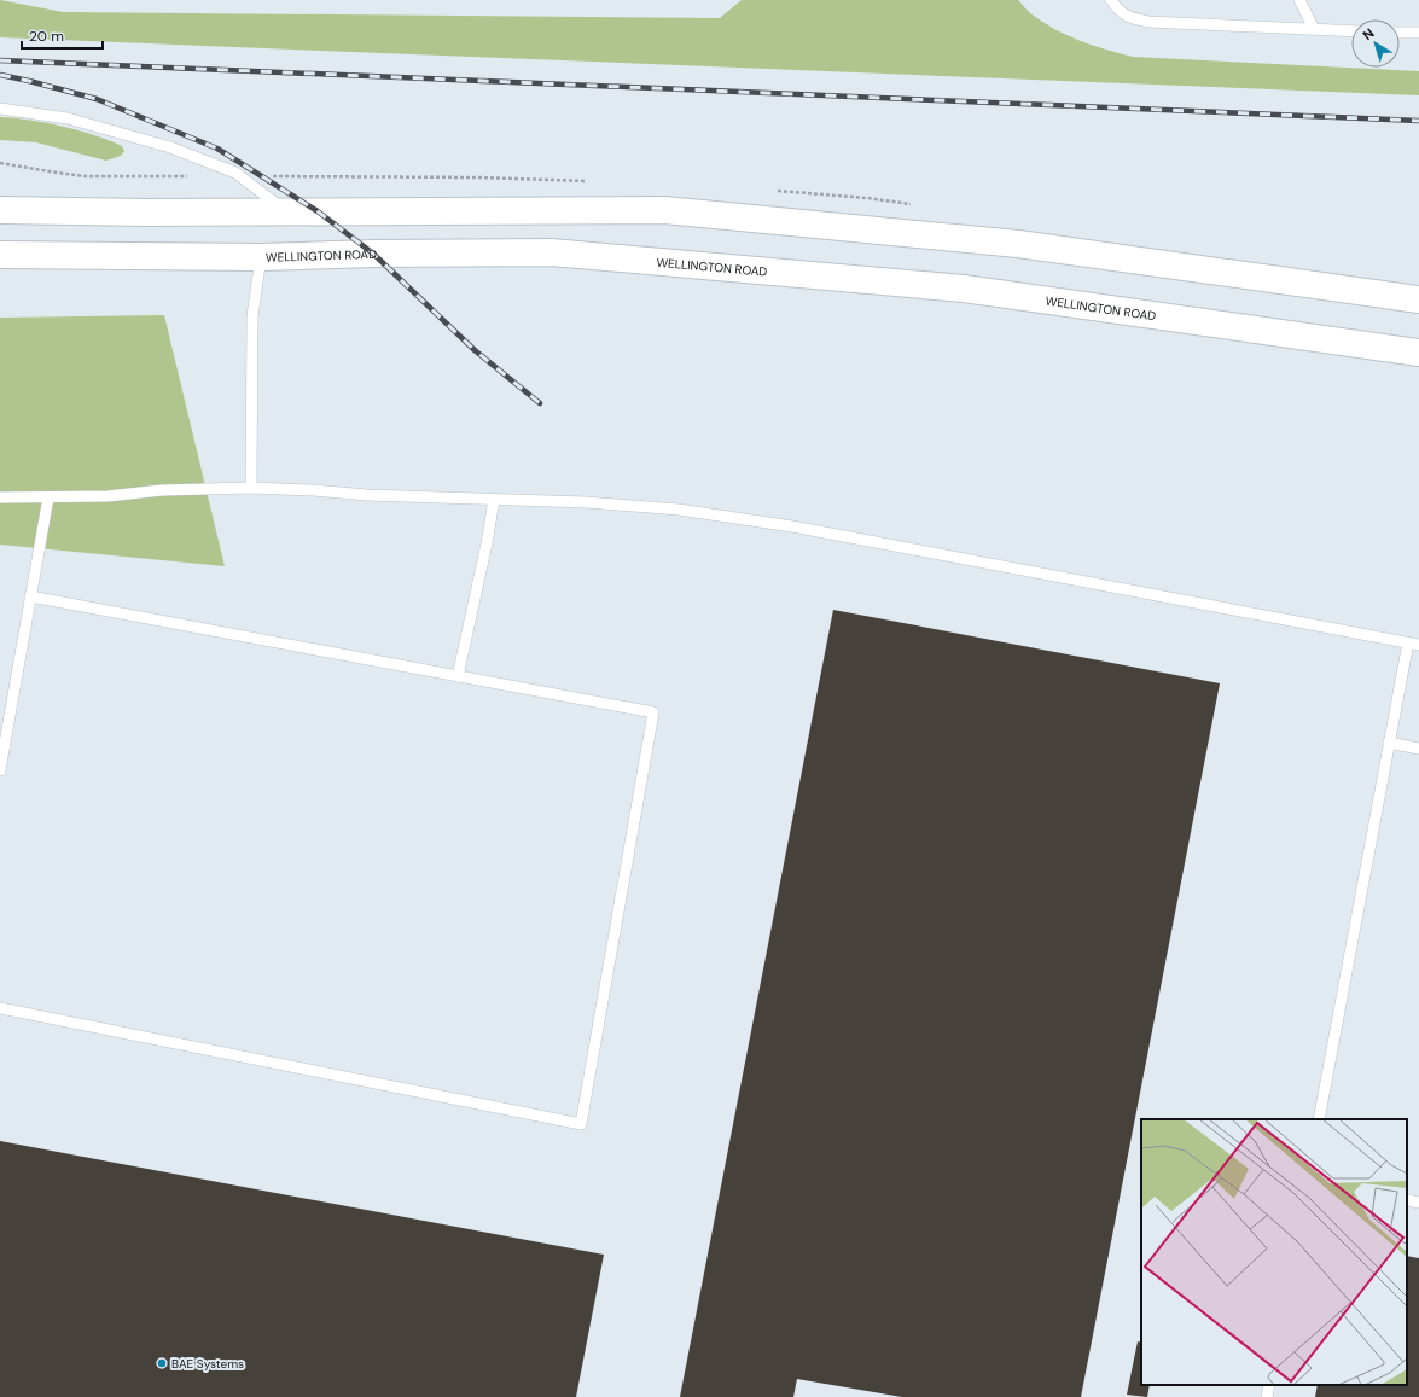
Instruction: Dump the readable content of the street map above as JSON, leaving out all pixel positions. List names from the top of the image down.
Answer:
{
  "streets": {
    "main road": ["WELLINGTON ROAD"]
  },
  "places": ["BAE Systems"],
  "scale_bar": "20 m",
  "north": "top left"
}
